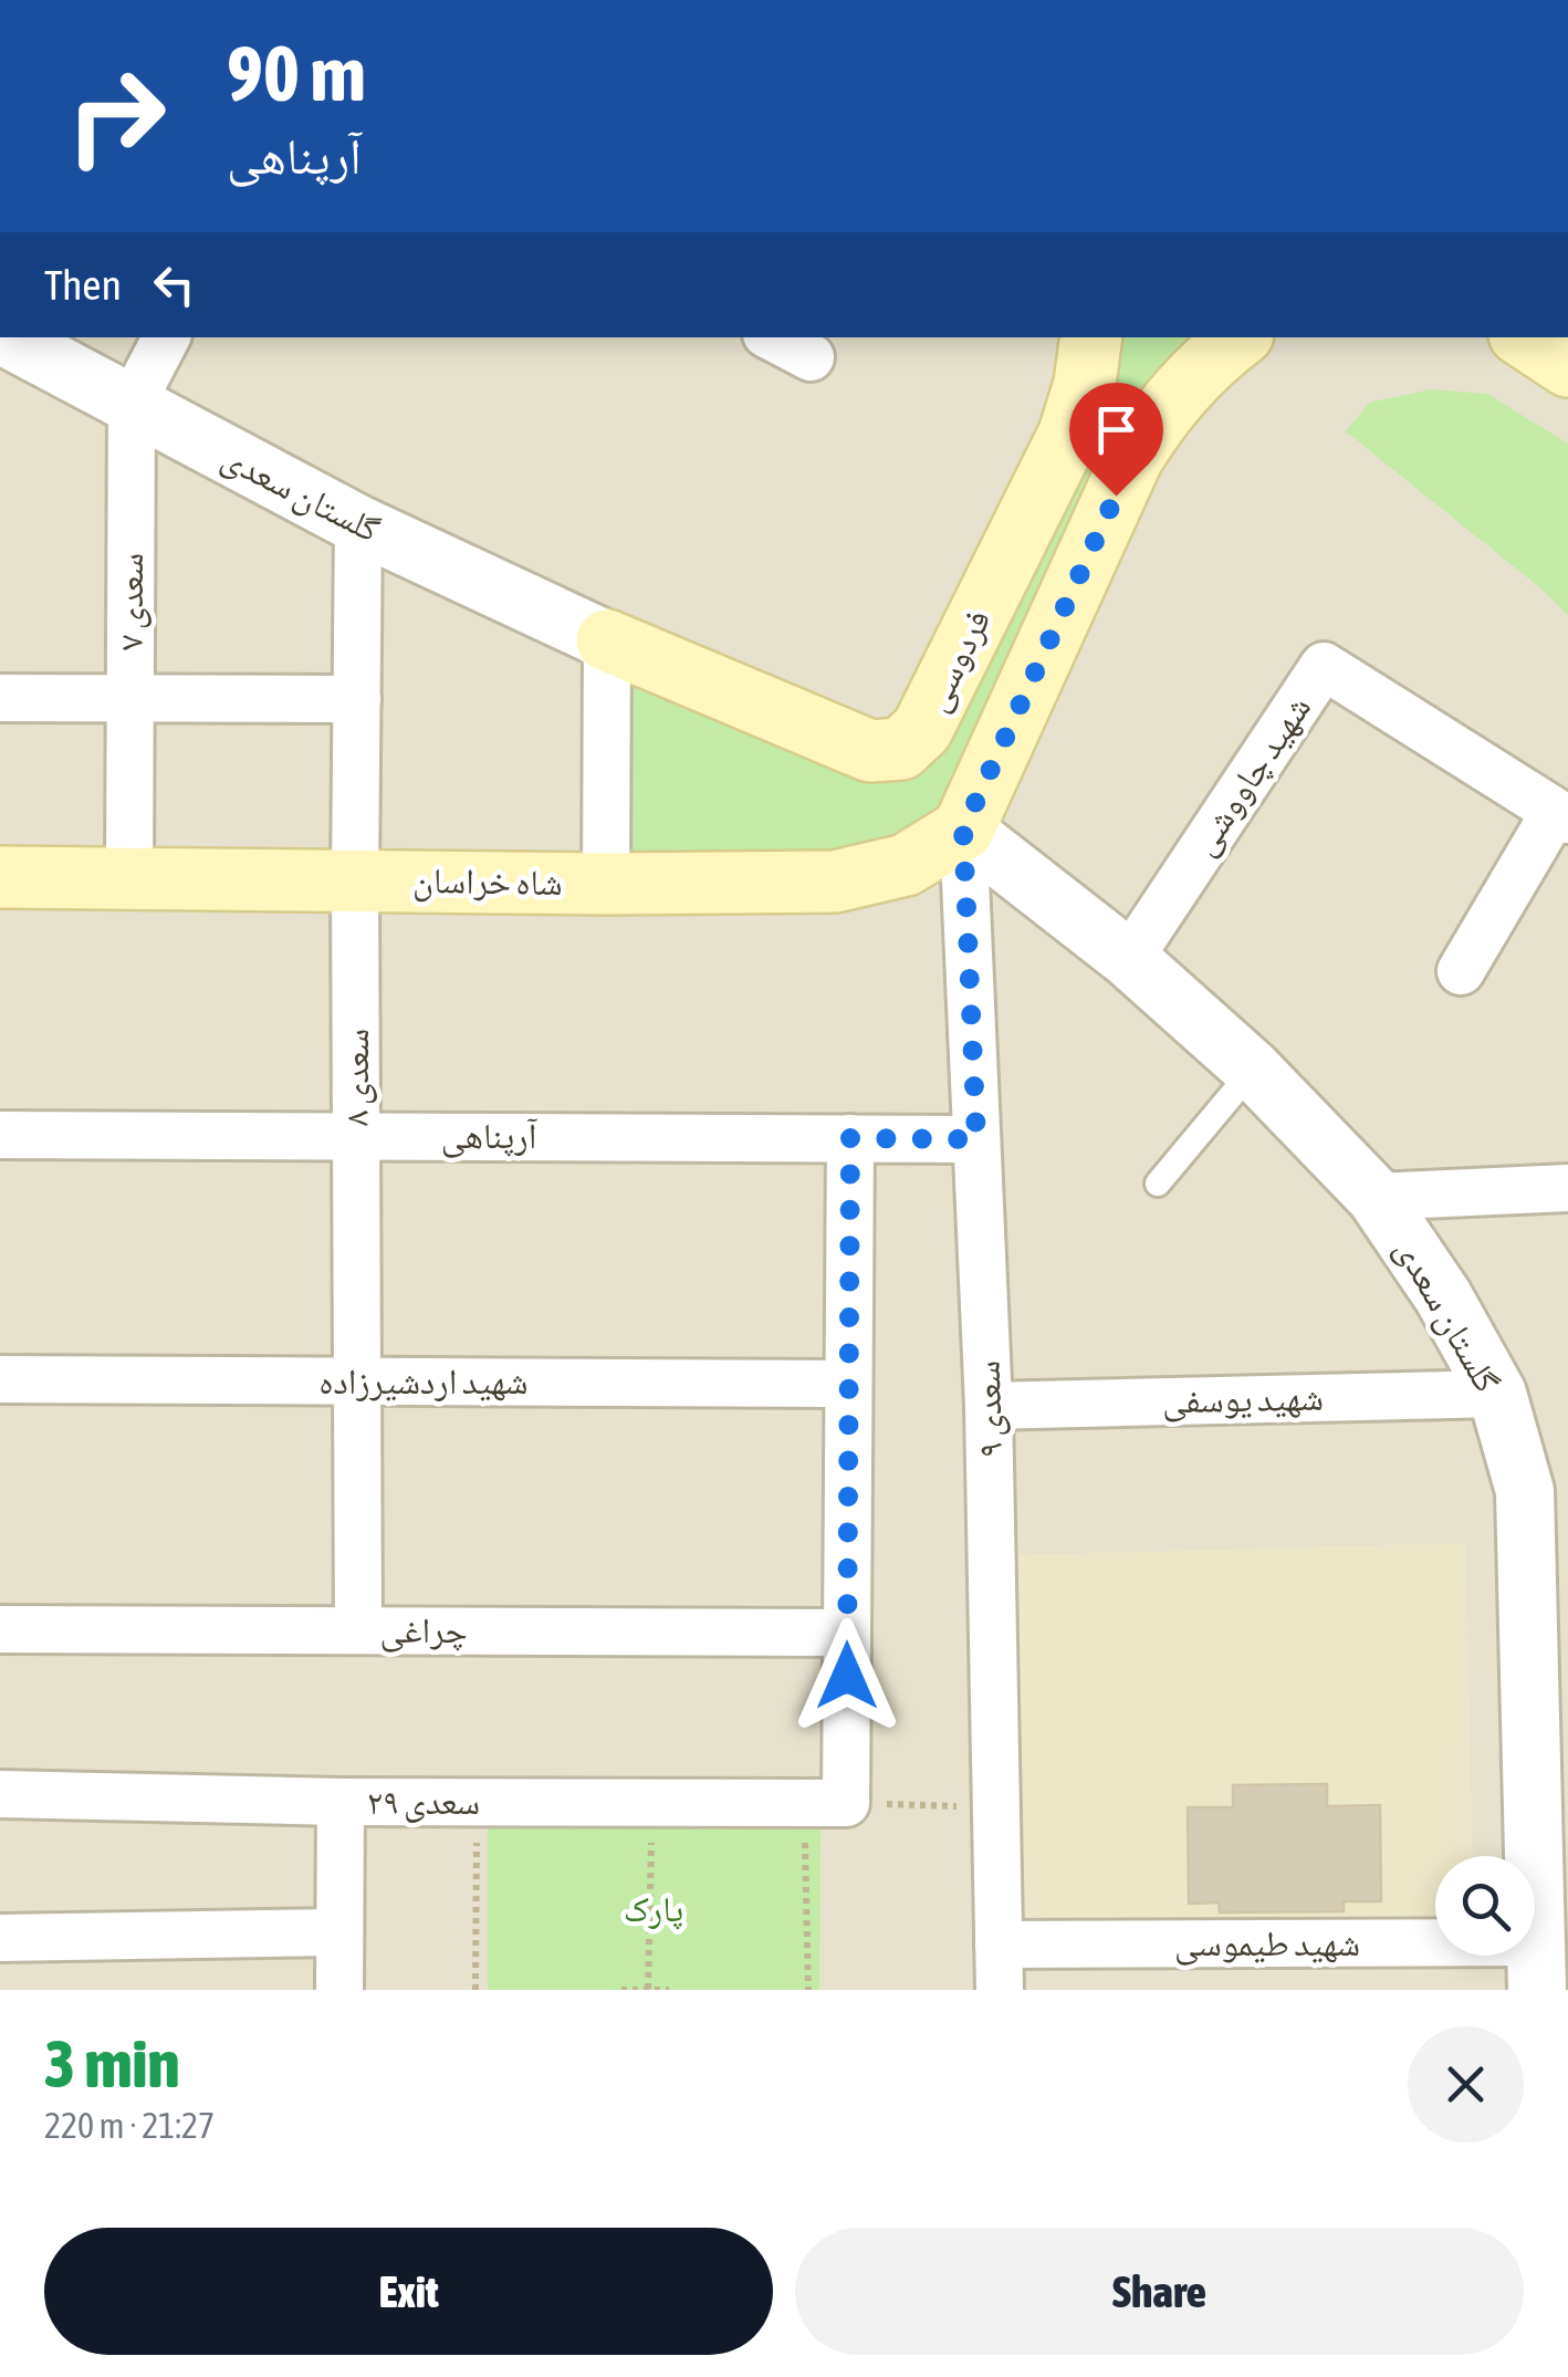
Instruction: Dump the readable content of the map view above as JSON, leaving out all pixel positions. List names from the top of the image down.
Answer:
{
  "streets": {
    "main road": ["فردوسی", "شاه خراسان"],
    "street": [
      "گلستان سعدی",
      "سعدی ۷",
      "شهید چاووشی",
      "سعدی ۸",
      "آرپناهی",
      "شهید اردشیرزاده",
      "شهید یوسفی",
      "سعدی ۹",
      "چراغی",
      "سعدی ۲۹",
      "شهید طیموسی"
    ]
  },
  "crossings": [
    ["گلستان سعدی", "سعدی ۷"],
    ["گلستان سعدی", "فردوسی"],
    ["گلستان سعدی", "شهید چاووشی"],
    ["گلستان سعدی", "شاه خراسان"],
    ["گلستان سعدی", "سعدی ۸"],
    ["گلستان سعدی", "شهید یوسفی"],
    ["گلستان سعدی", "سعدی ۹"],
    ["گلستان سعدی", "شهید طیموسی"],
    ["سعدی ۷", "شاه خراسان"],
    ["فردوسی", "شاه خراسان"],
    ["فردوسی", "سعدی ۹"],
    ["شاه خراسان", "سعدی ۸"],
    ["شاه خراسان", "سعدی ۹"],
    ["سعدی ۸", "آرپناهی"],
    ["سعدی ۸", "شهید اردشیرزاده"],
    ["سعدی ۸", "چراغی"],
    ["آرپناهی", "سعدی ۹"],
    ["شهید یوسفی", "سعدی ۹"],
    ["سعدی ۹", "شهید طیموسی"]
  ],
  "parks": ["پارک"],
  "page": {
    "turn": ["90 m", "آرپناهی"],
    "then": "Then",
    "heading": ["3 min", "220 m · 21:27"],
    "buttons": ["Exit", "Share"]
  }
}
